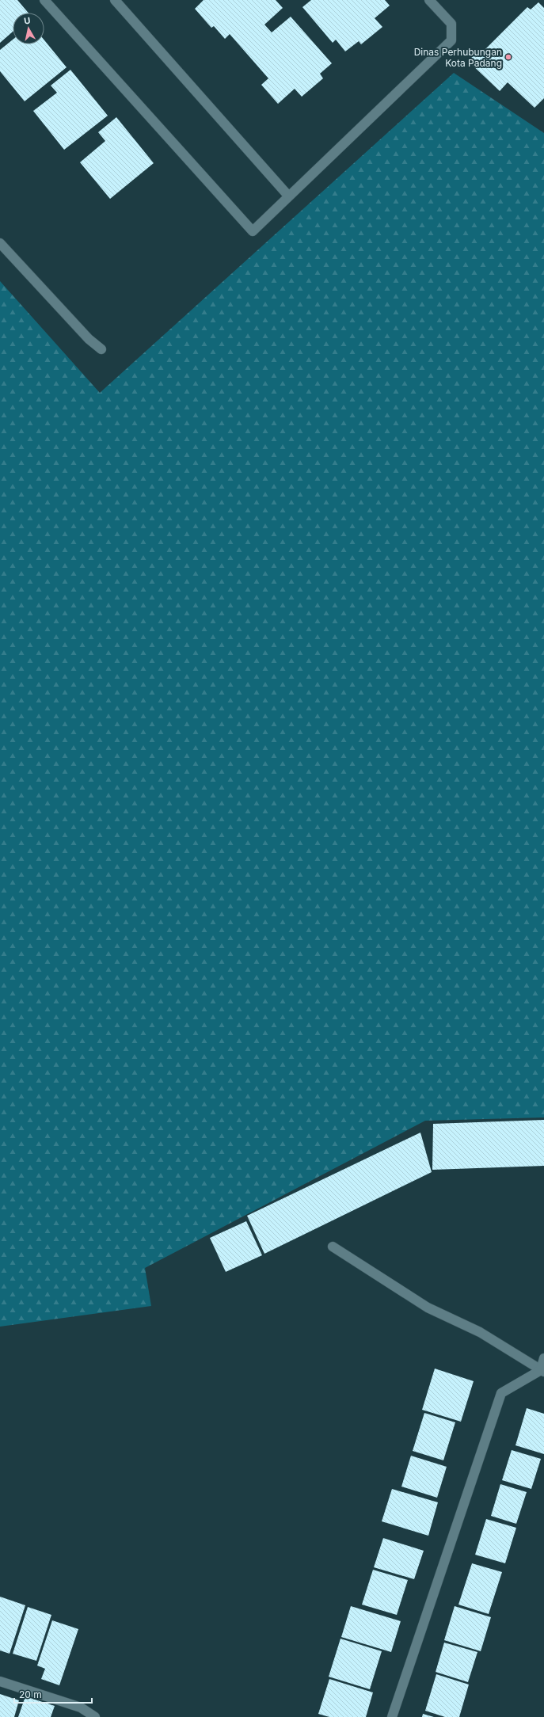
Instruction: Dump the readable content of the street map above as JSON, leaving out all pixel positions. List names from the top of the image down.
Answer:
{
  "places": ["Dinas Perhubungan Kota Padang"],
  "scale_bar": "20 m",
  "north": "top"
}
